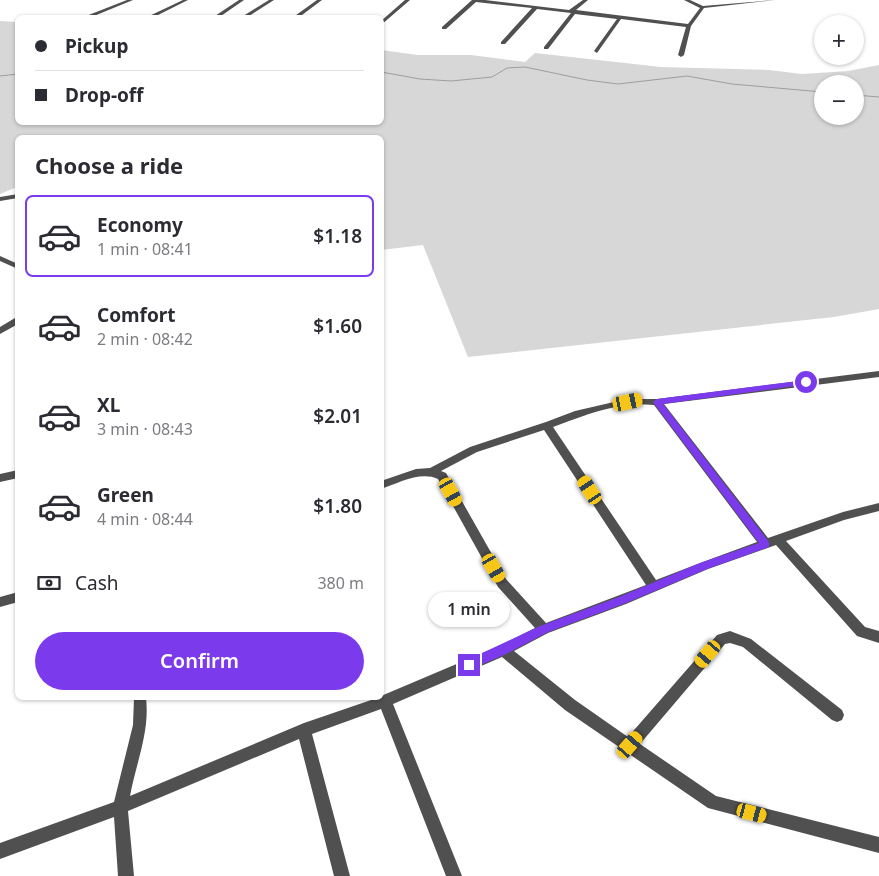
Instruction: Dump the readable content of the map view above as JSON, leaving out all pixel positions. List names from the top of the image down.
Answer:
{
  "page": {
    "map_buttons": ["+", "−"],
    "banner": ["Pickup", "Drop-off"],
    "heading": "Choose a ride",
    "list": [
      {
        "name": "Economy",
        "note": "1 min · 08:41",
        "value": "$1.18"
      },
      {
        "name": "Comfort",
        "note": "2 min · 08:42",
        "value": "$1.60"
      },
      {
        "name": "XL",
        "note": "3 min · 08:43",
        "value": "$2.01"
      },
      {
        "name": "Green",
        "note": "4 min · 08:44",
        "value": "$1.80"
      }
    ],
    "pay": ["Cash", "380 m"],
    "bubble": "1 min",
    "buttons": "Confirm"
  }
}
